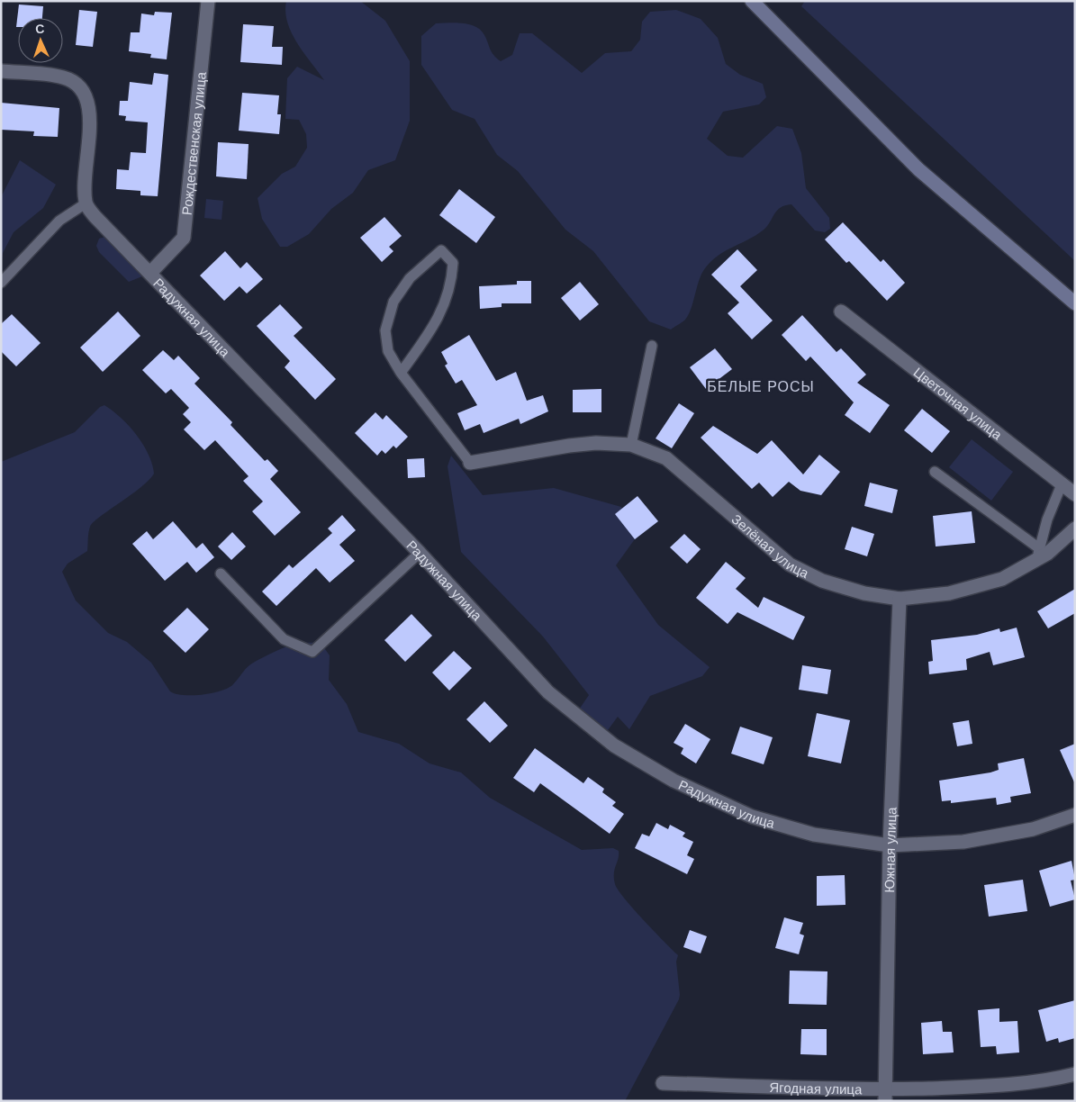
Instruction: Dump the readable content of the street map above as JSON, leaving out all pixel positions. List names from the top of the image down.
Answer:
{
  "streets": {
    "street": [
      "Рождественская улица",
      "Радужная улица",
      "Цветочная улица",
      "Зелёная улица",
      "Южная улица",
      "Ягодная улица"
    ]
  },
  "crossings": [
    ["Рождественская улица", "Радужная улица"],
    ["Радужная улица", "Южная улица"],
    ["Зелёная улица", "Южная улица"],
    ["Южная улица", "Ягодная улица"]
  ],
  "districts": ["БЕЛЫЕ РОСЫ"],
  "north": "top"
}
